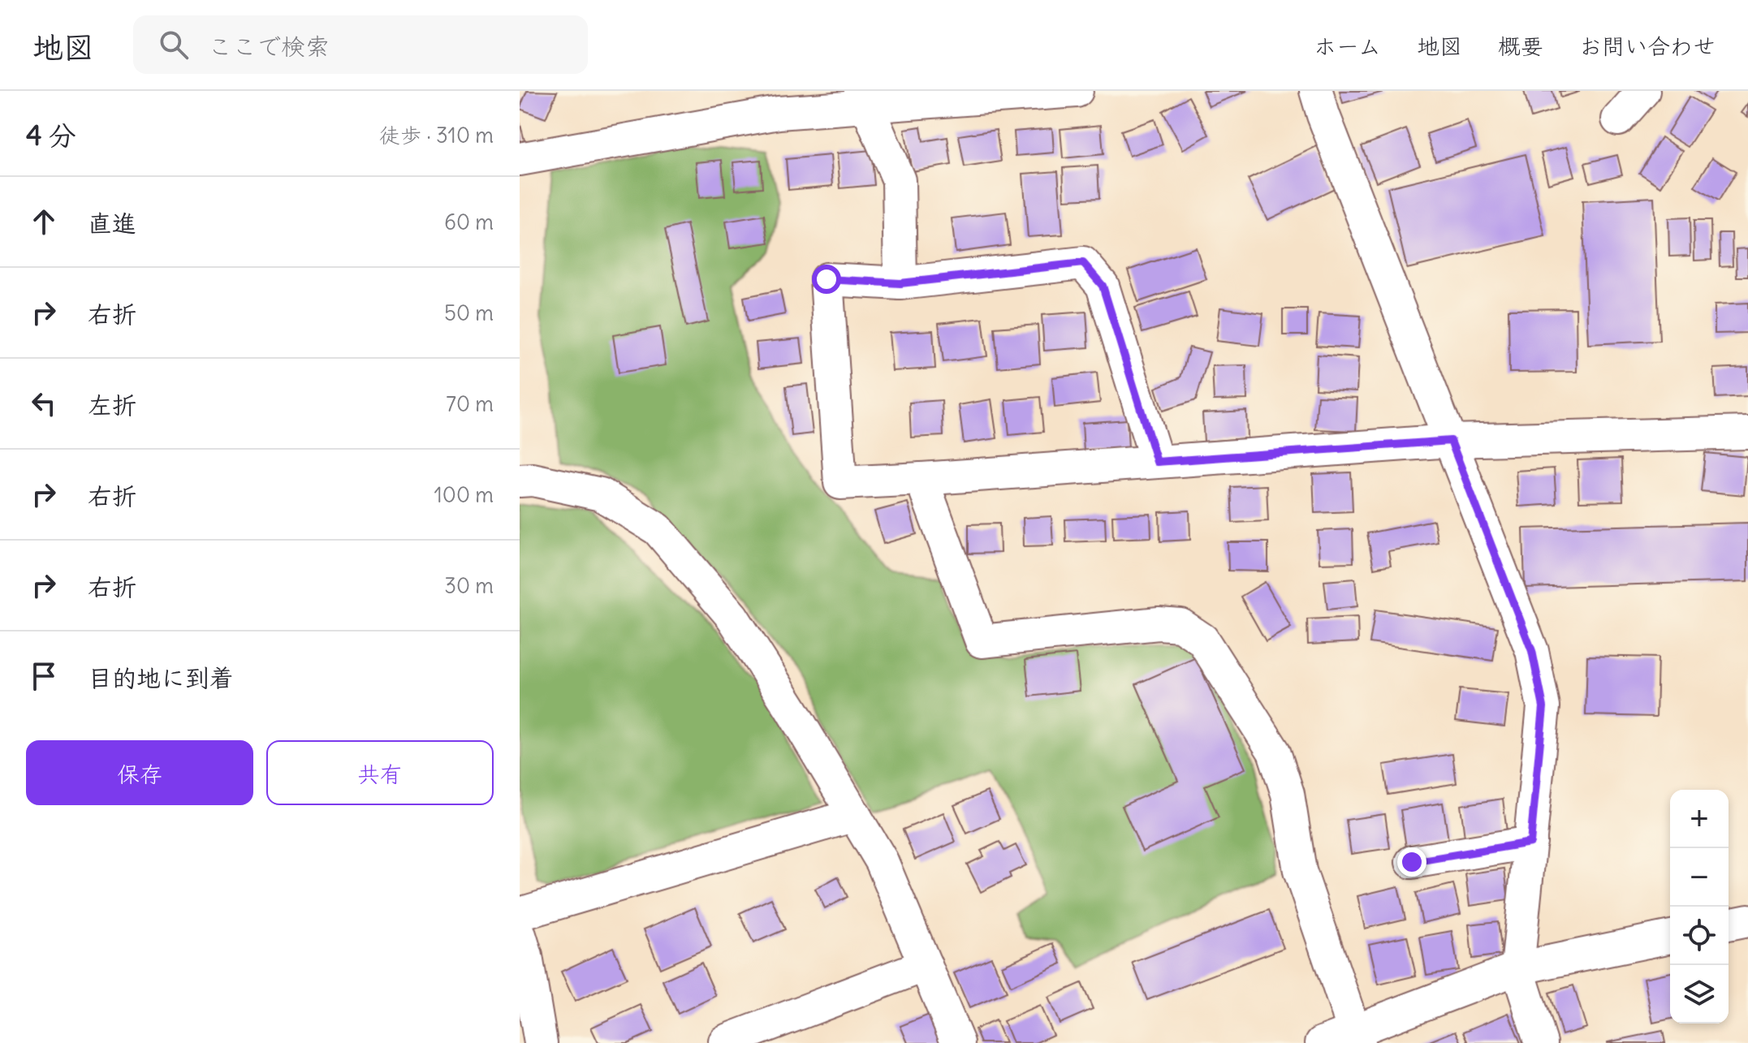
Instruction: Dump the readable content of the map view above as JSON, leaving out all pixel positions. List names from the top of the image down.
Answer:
{
  "page": {
    "header": "地図",
    "search": "ここで検索",
    "nav": [
      "ホーム",
      "地図",
      "概要",
      "お問い合わせ"
    ],
    "heading": ["4 分", "徒歩 · 310 m"],
    "list": [
      ["直進", "60 m"],
      ["右折", "50 m"],
      ["左折", "70 m"],
      ["右折", "100 m"],
      ["右折", "30 m"],
      "目的地に到着"
    ],
    "buttons": ["保存", "共有"],
    "map_buttons": ["+", "−"]
  }
}
